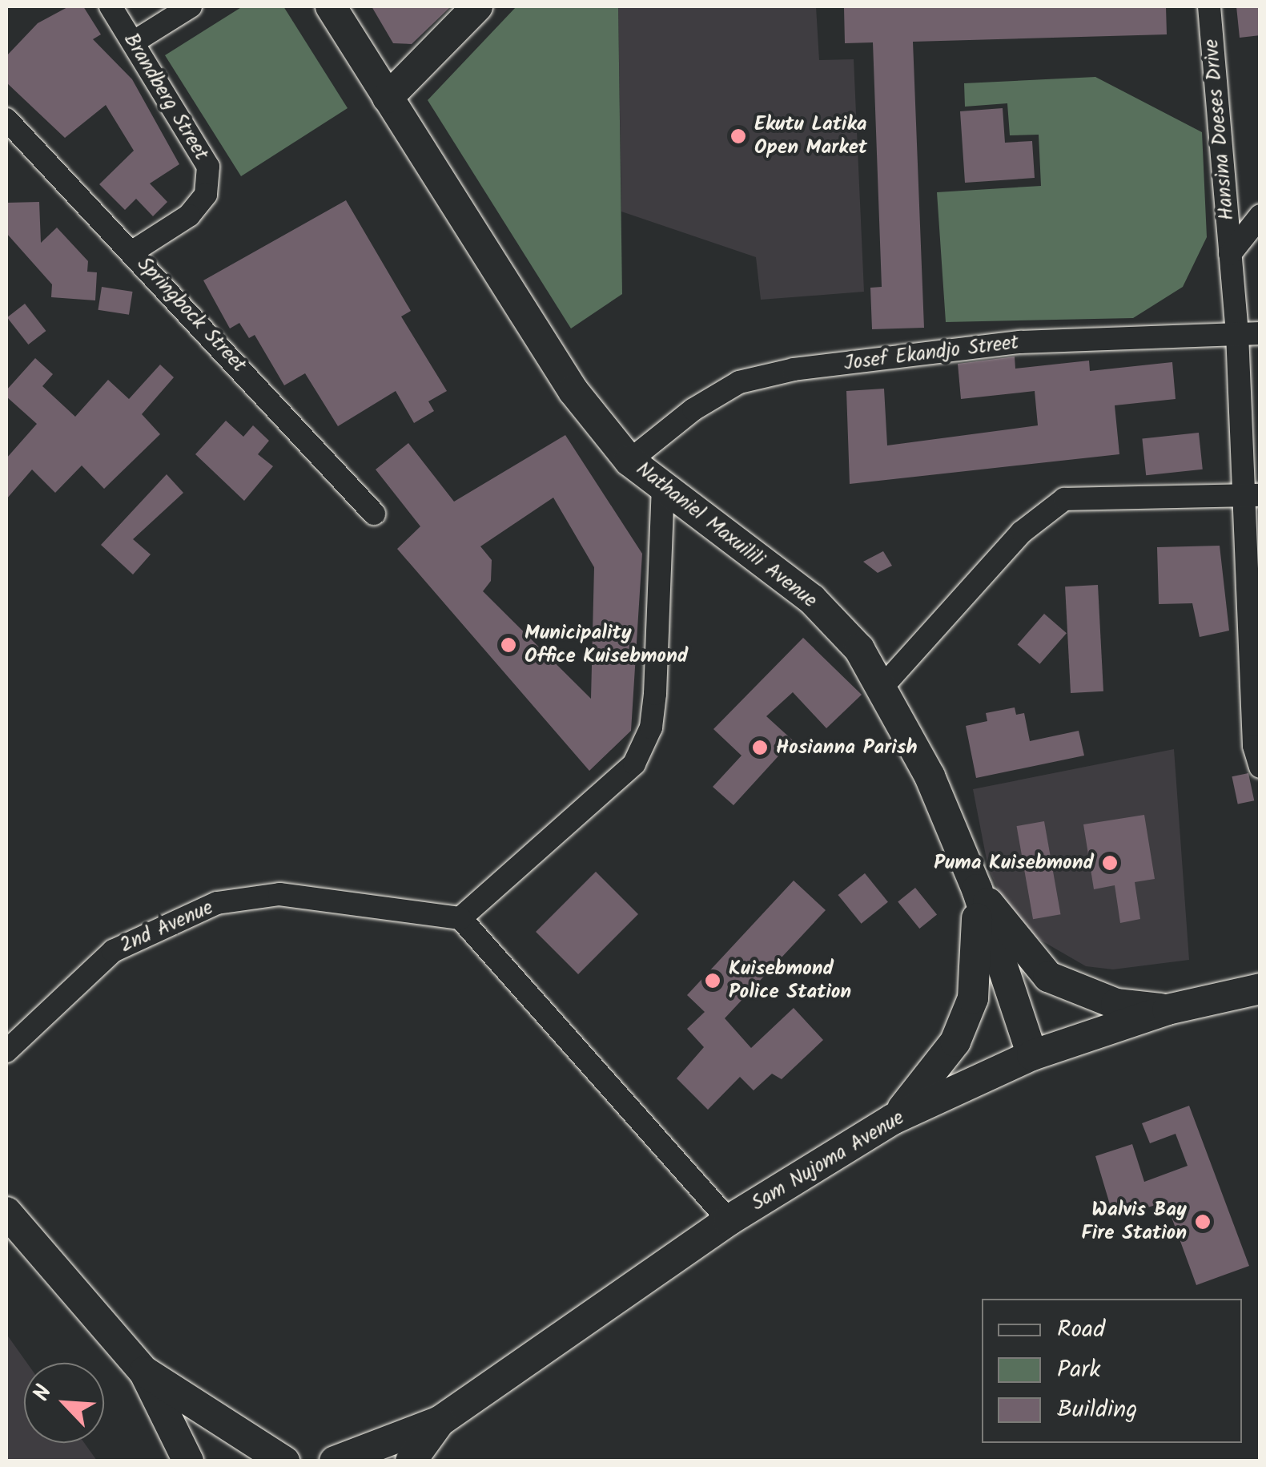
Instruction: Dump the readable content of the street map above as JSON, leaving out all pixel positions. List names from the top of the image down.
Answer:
{
  "streets": {
    "street": [
      "Brandberg Street",
      "Hansina Doeses Drive",
      "Springbock Street",
      "Josef Ekandjo Street",
      "Nathaniel Maxuilili Avenue",
      "2nd Avenue",
      "Sam Nujoma Avenue"
    ]
  },
  "crossings": [
    ["Brandberg Street", "Springbock Street"],
    ["Hansina Doeses Drive", "Josef Ekandjo Street"],
    ["Josef Ekandjo Street", "Nathaniel Maxuilili Avenue"],
    ["Nathaniel Maxuilili Avenue", "Sam Nujoma Avenue"]
  ],
  "places": [
    "Ekutu Latika Open Market",
    "Municipality Office Kuisebmond",
    "Hosianna Parish",
    "Puma Kuisebmond",
    "Kuisebmond Police Station",
    "Walvis Bay Fire Station"
  ],
  "legend": ["Road", "Park", "Building"],
  "north": "top left"
}
